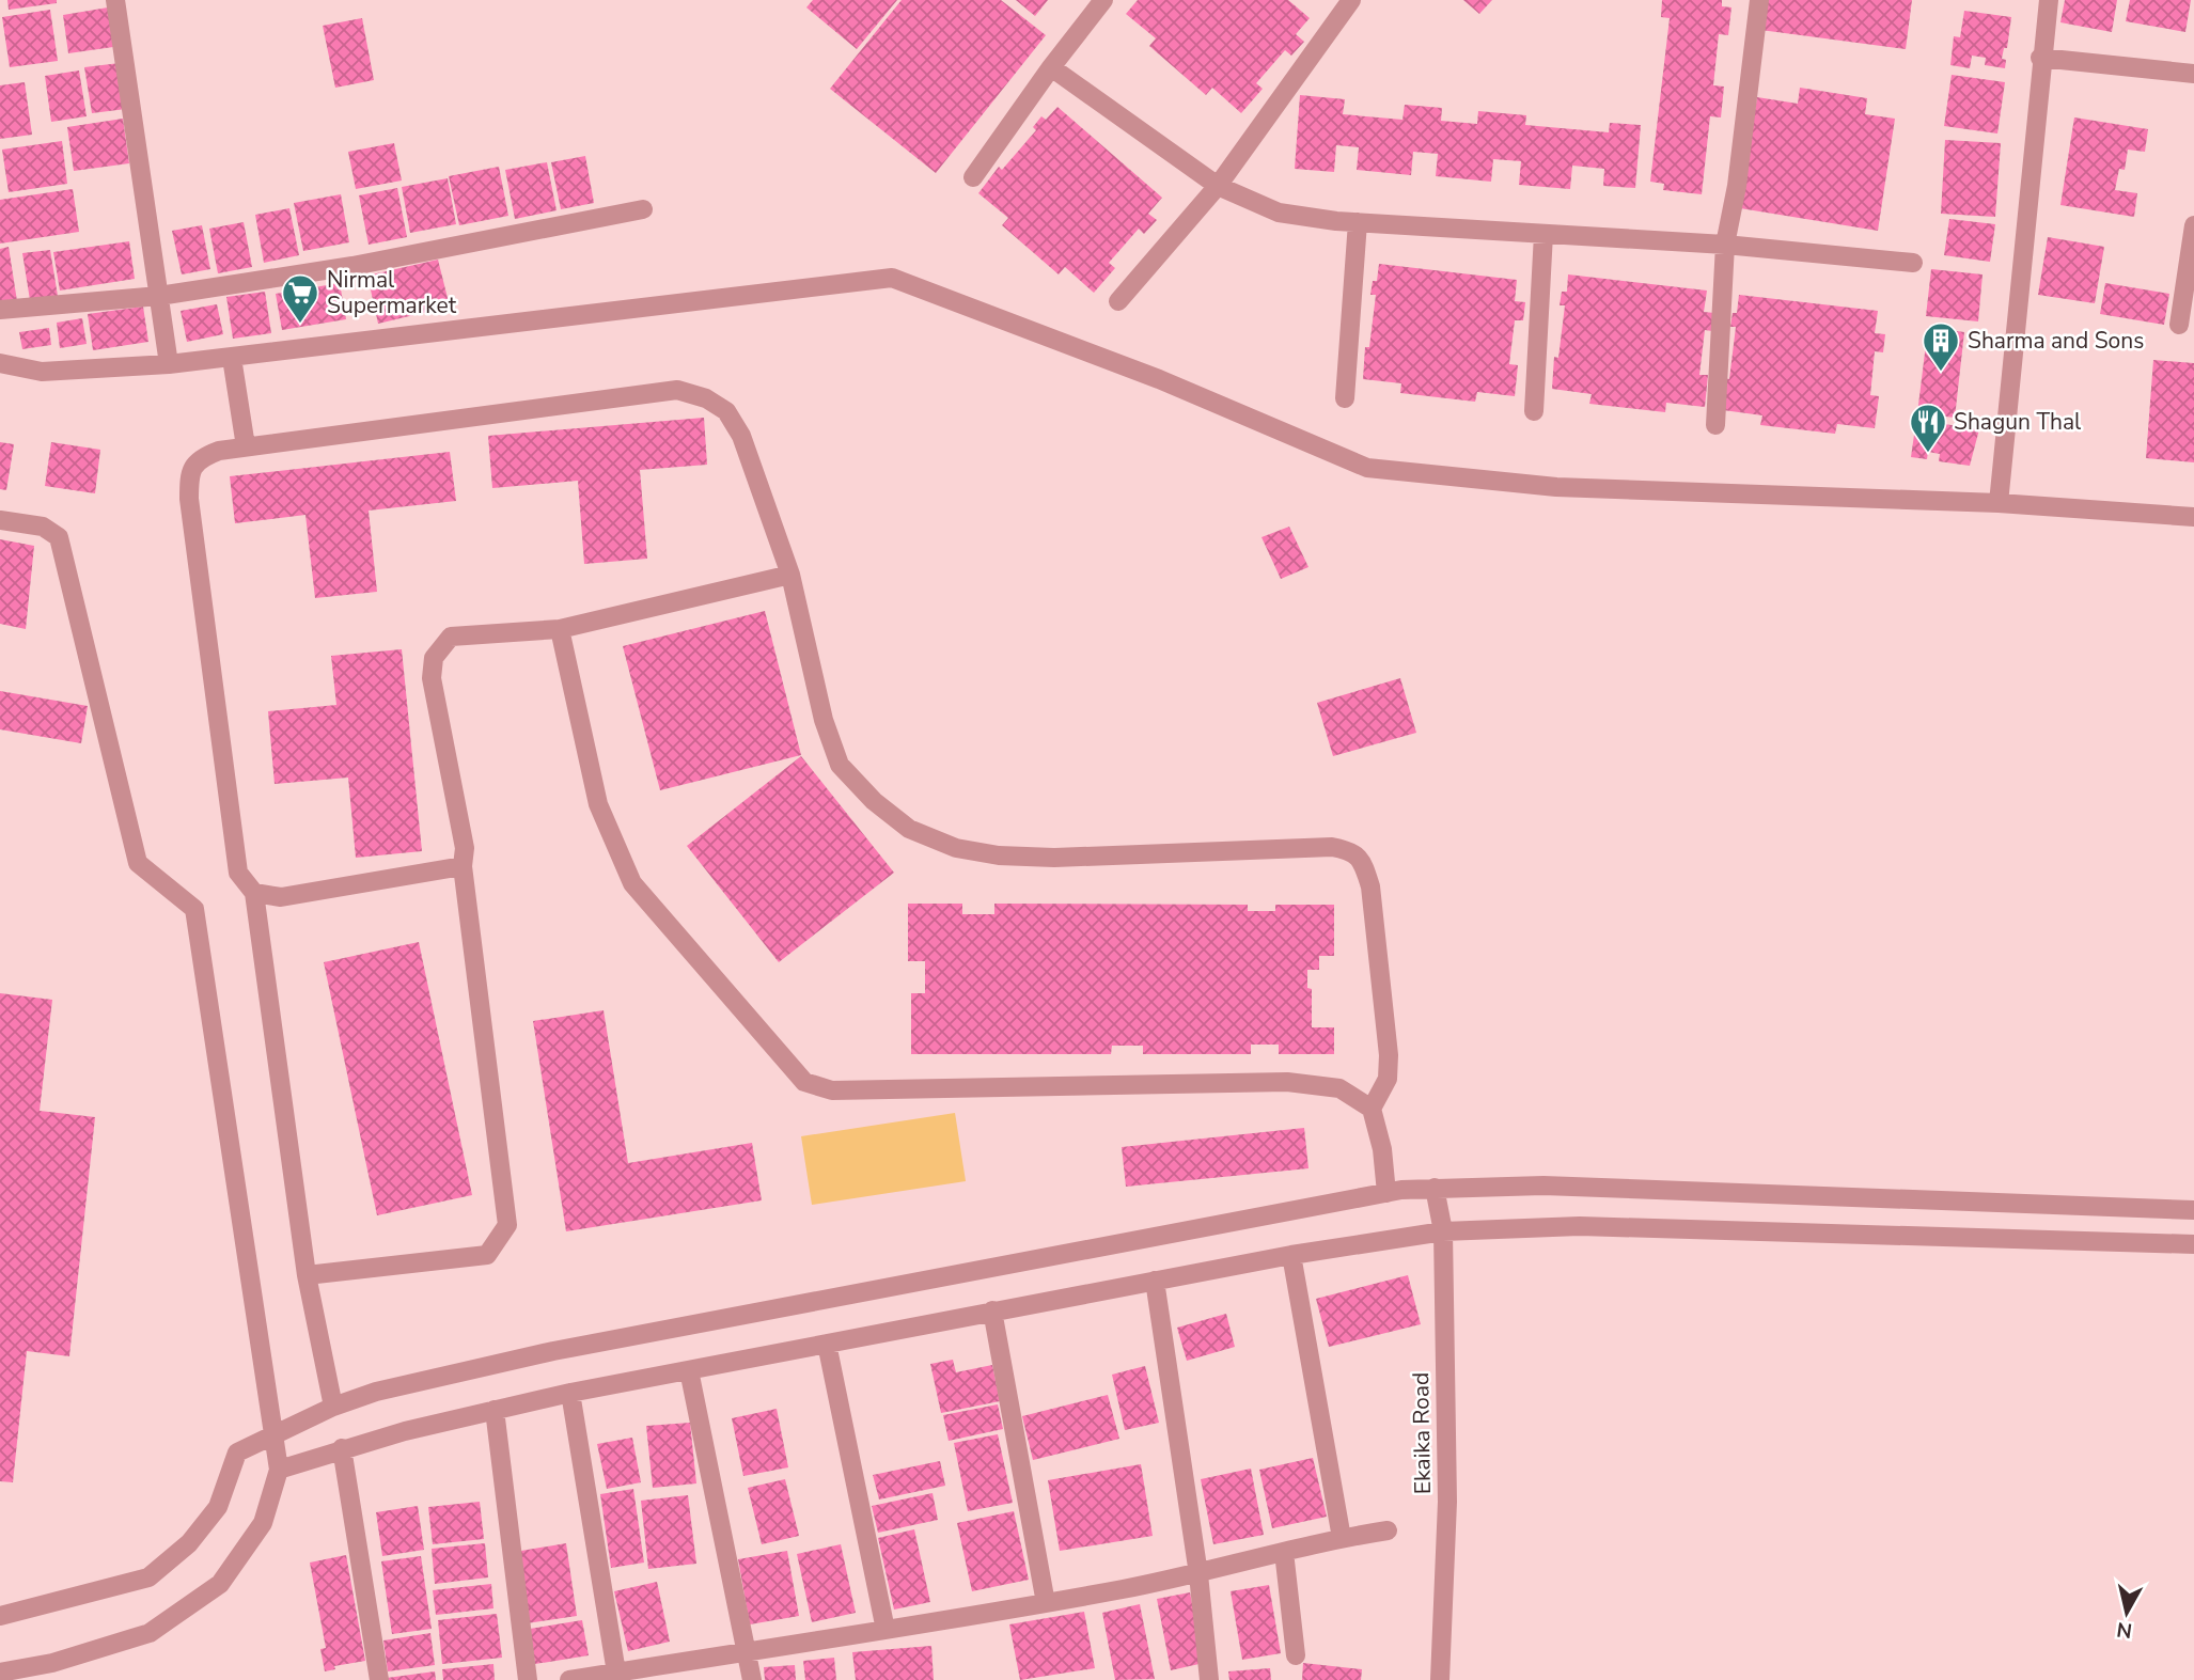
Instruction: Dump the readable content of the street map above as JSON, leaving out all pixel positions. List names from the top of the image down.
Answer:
{
  "streets": {
    "street": ["Ekaika Road"]
  },
  "places": {
    "supermarket": ["Nirmal Supermarket"],
    "building": ["Sharma and Sons"],
    "restaurant": ["Shagun Thal"]
  },
  "north": "bottom"
}
